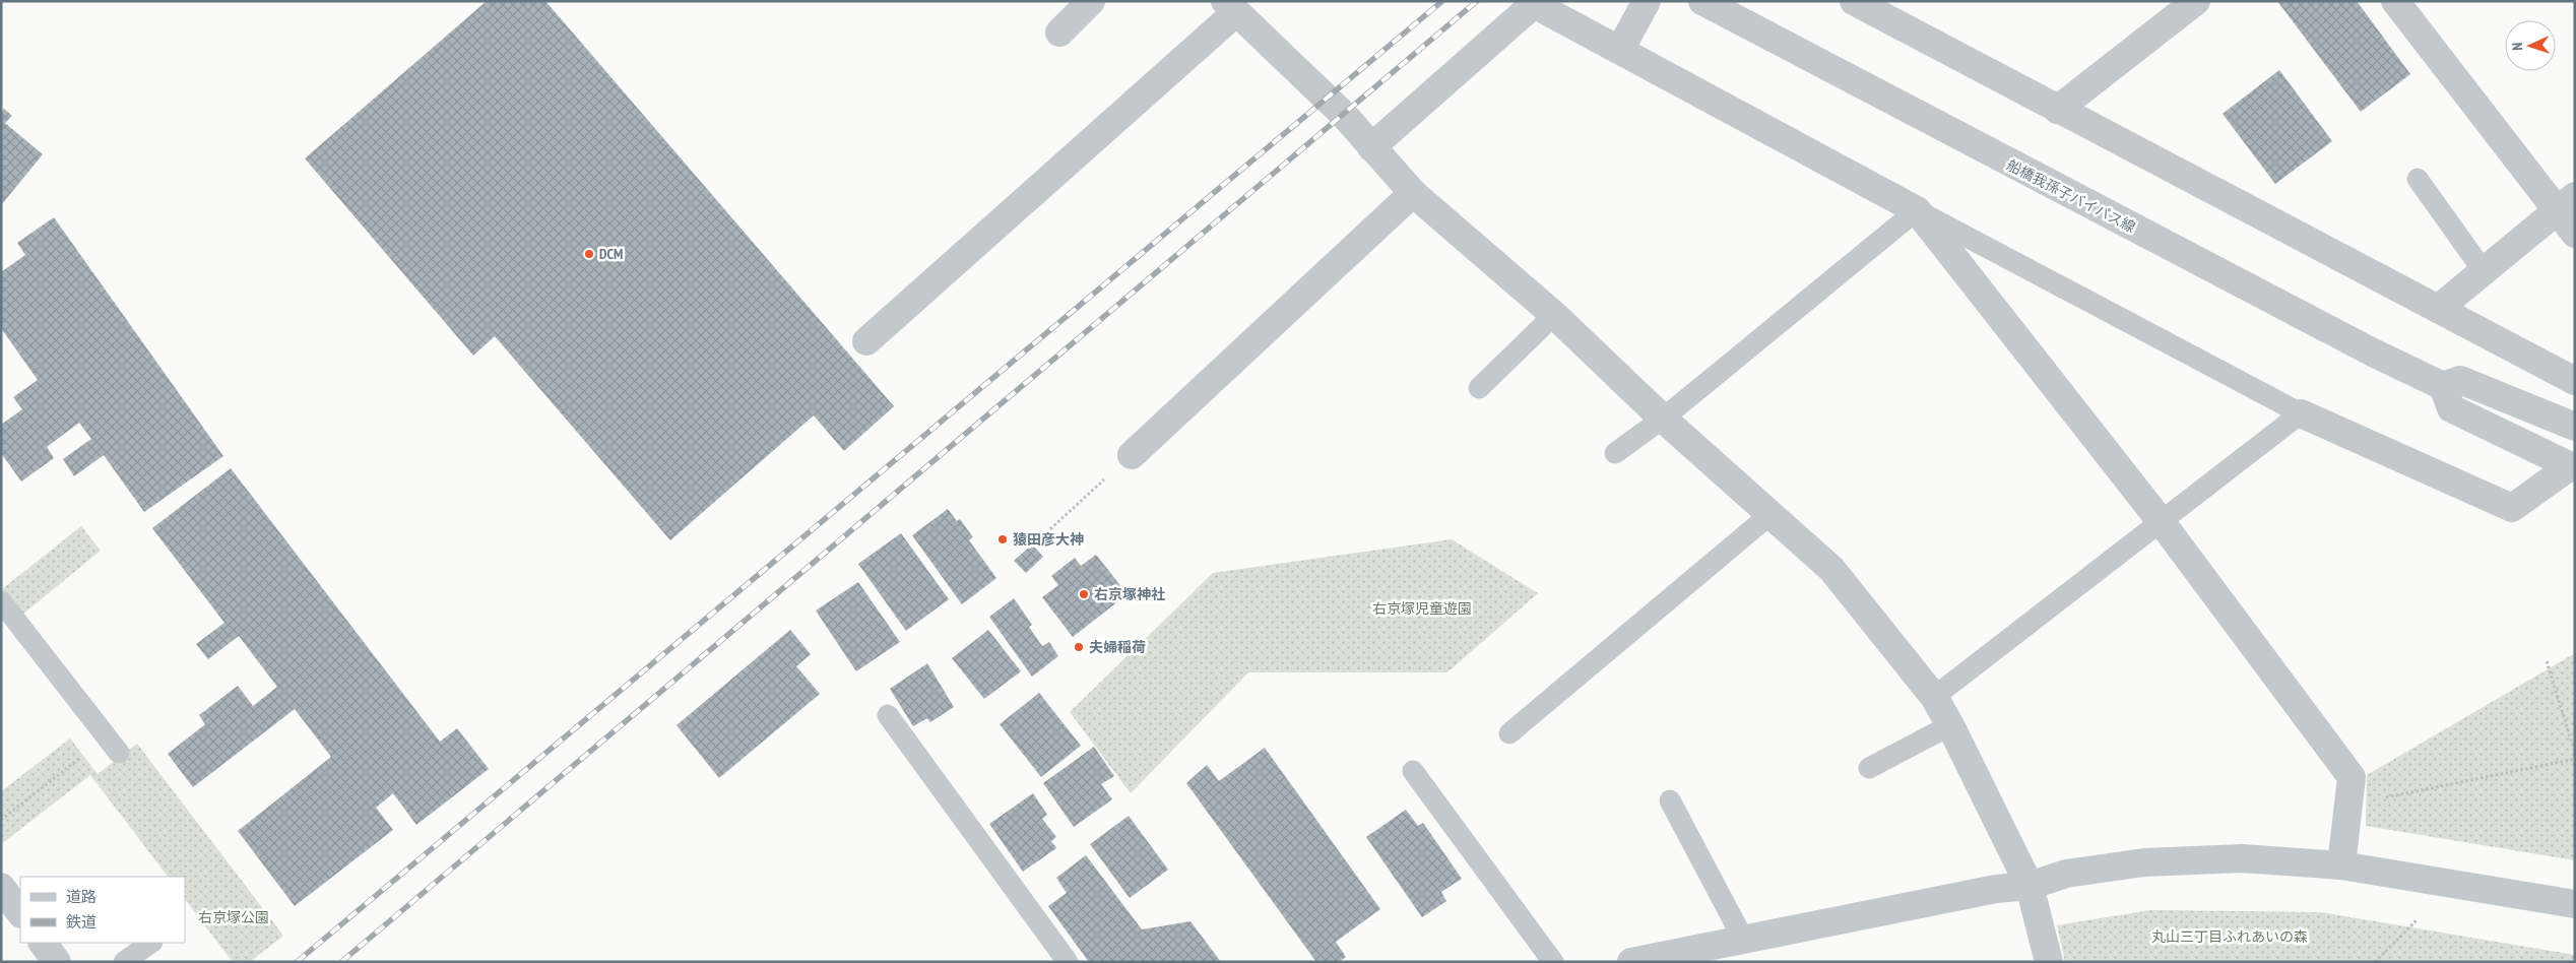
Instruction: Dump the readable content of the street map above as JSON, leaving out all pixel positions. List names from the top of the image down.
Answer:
{
  "streets": {
    "street": ["船橋我孫子バイパス線"]
  },
  "parks": ["右京塚児童遊園", "右京塚公園", "丸山三丁目ふれあいの森"],
  "places": [
    "DCM",
    "猿田彦大神",
    "右京塚神社",
    "夫婦稲荷"
  ],
  "legend": ["道路", "鉄道"],
  "north": "left"
}
